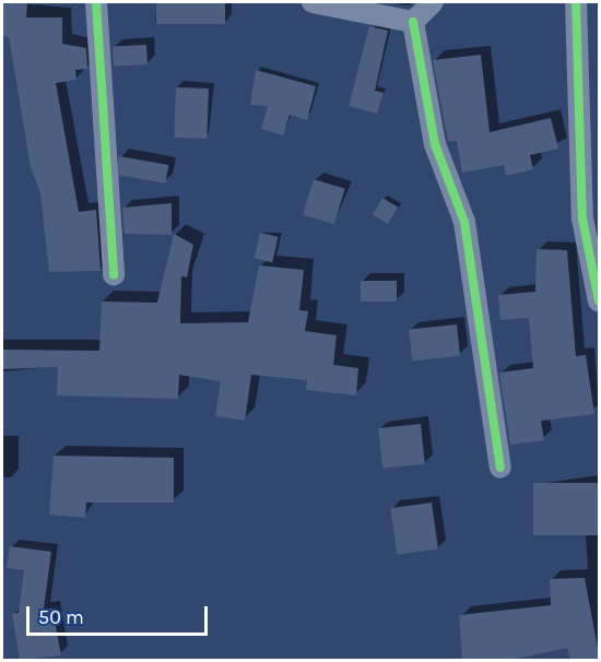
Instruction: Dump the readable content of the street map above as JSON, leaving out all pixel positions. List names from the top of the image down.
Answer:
{
  "scale_bar": "50 m"
}
